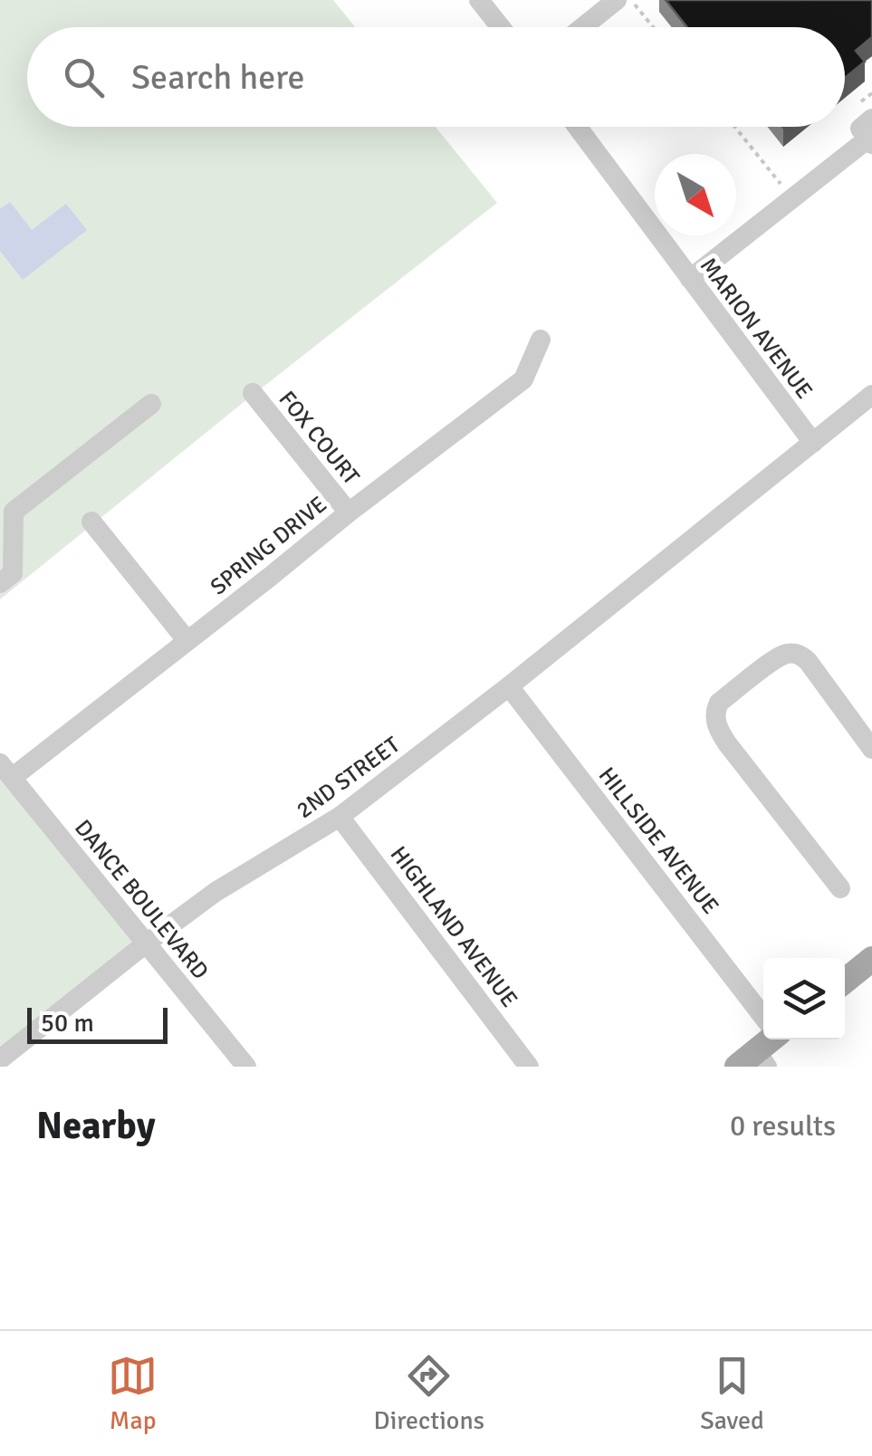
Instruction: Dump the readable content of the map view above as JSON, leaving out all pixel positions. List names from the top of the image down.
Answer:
{
  "streets": {
    "street": [
      "MARION AVENUE",
      "FOX COURT",
      "SPRING DRIVE",
      "2ND STREET",
      "HILLSIDE AVENUE",
      "DANCE BOULEVARD",
      "HIGHLAND AVENUE"
    ]
  },
  "crossings": [
    ["MARION AVENUE", "2ND STREET"],
    ["FOX COURT", "SPRING DRIVE"],
    ["SPRING DRIVE", "DANCE BOULEVARD"],
    ["2ND STREET", "HILLSIDE AVENUE"],
    ["2ND STREET", "DANCE BOULEVARD"],
    ["2ND STREET", "HIGHLAND AVENUE"]
  ],
  "scale_bar": "50 m",
  "north": "bottom right",
  "page": {
    "search": "Search here",
    "scale": "50 m",
    "heading": ["Nearby", "0 results"],
    "nav": ["Map", "Directions", "Saved"]
  }
}
